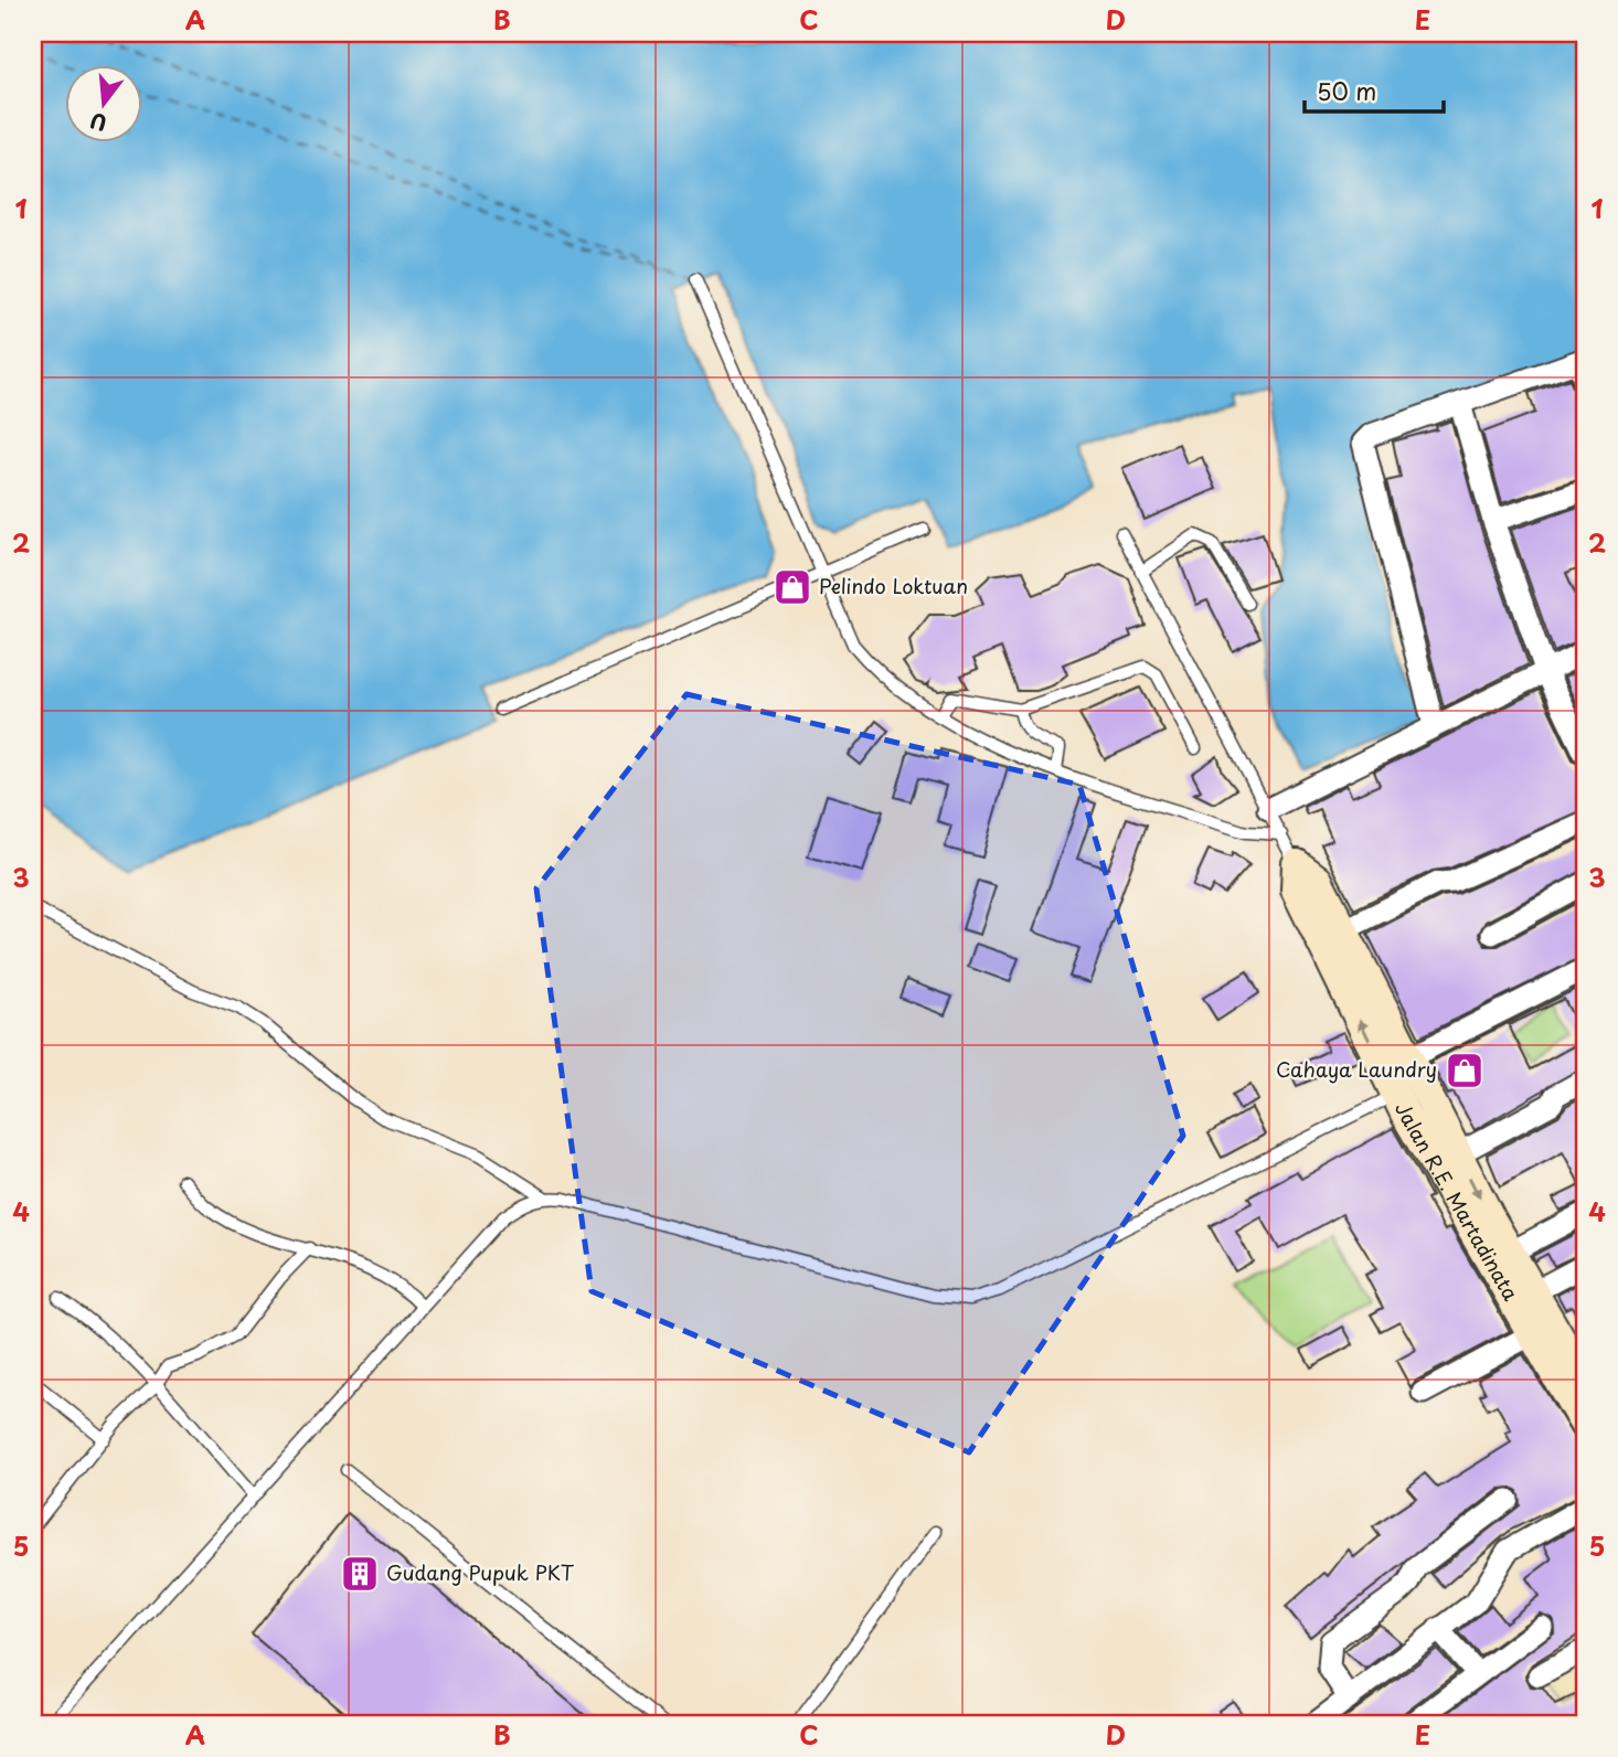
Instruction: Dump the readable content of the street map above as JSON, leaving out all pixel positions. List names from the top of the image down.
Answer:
{
  "streets": {
    "street": ["Jalan R.E. Martadinata"]
  },
  "places": {
    "shop": ["Pelindo Loktuan", "Cahaya Laundry"],
    "building": ["Gudang Pupuk PKT"]
  },
  "scale_bar": "50 m",
  "north": "bottom",
  "grid": {
    "columns": [
      "A",
      "B",
      "C",
      "D",
      "E"
    ],
    "rows": [
      "1",
      "2",
      "3",
      "4",
      "5"
    ]
  }
}
